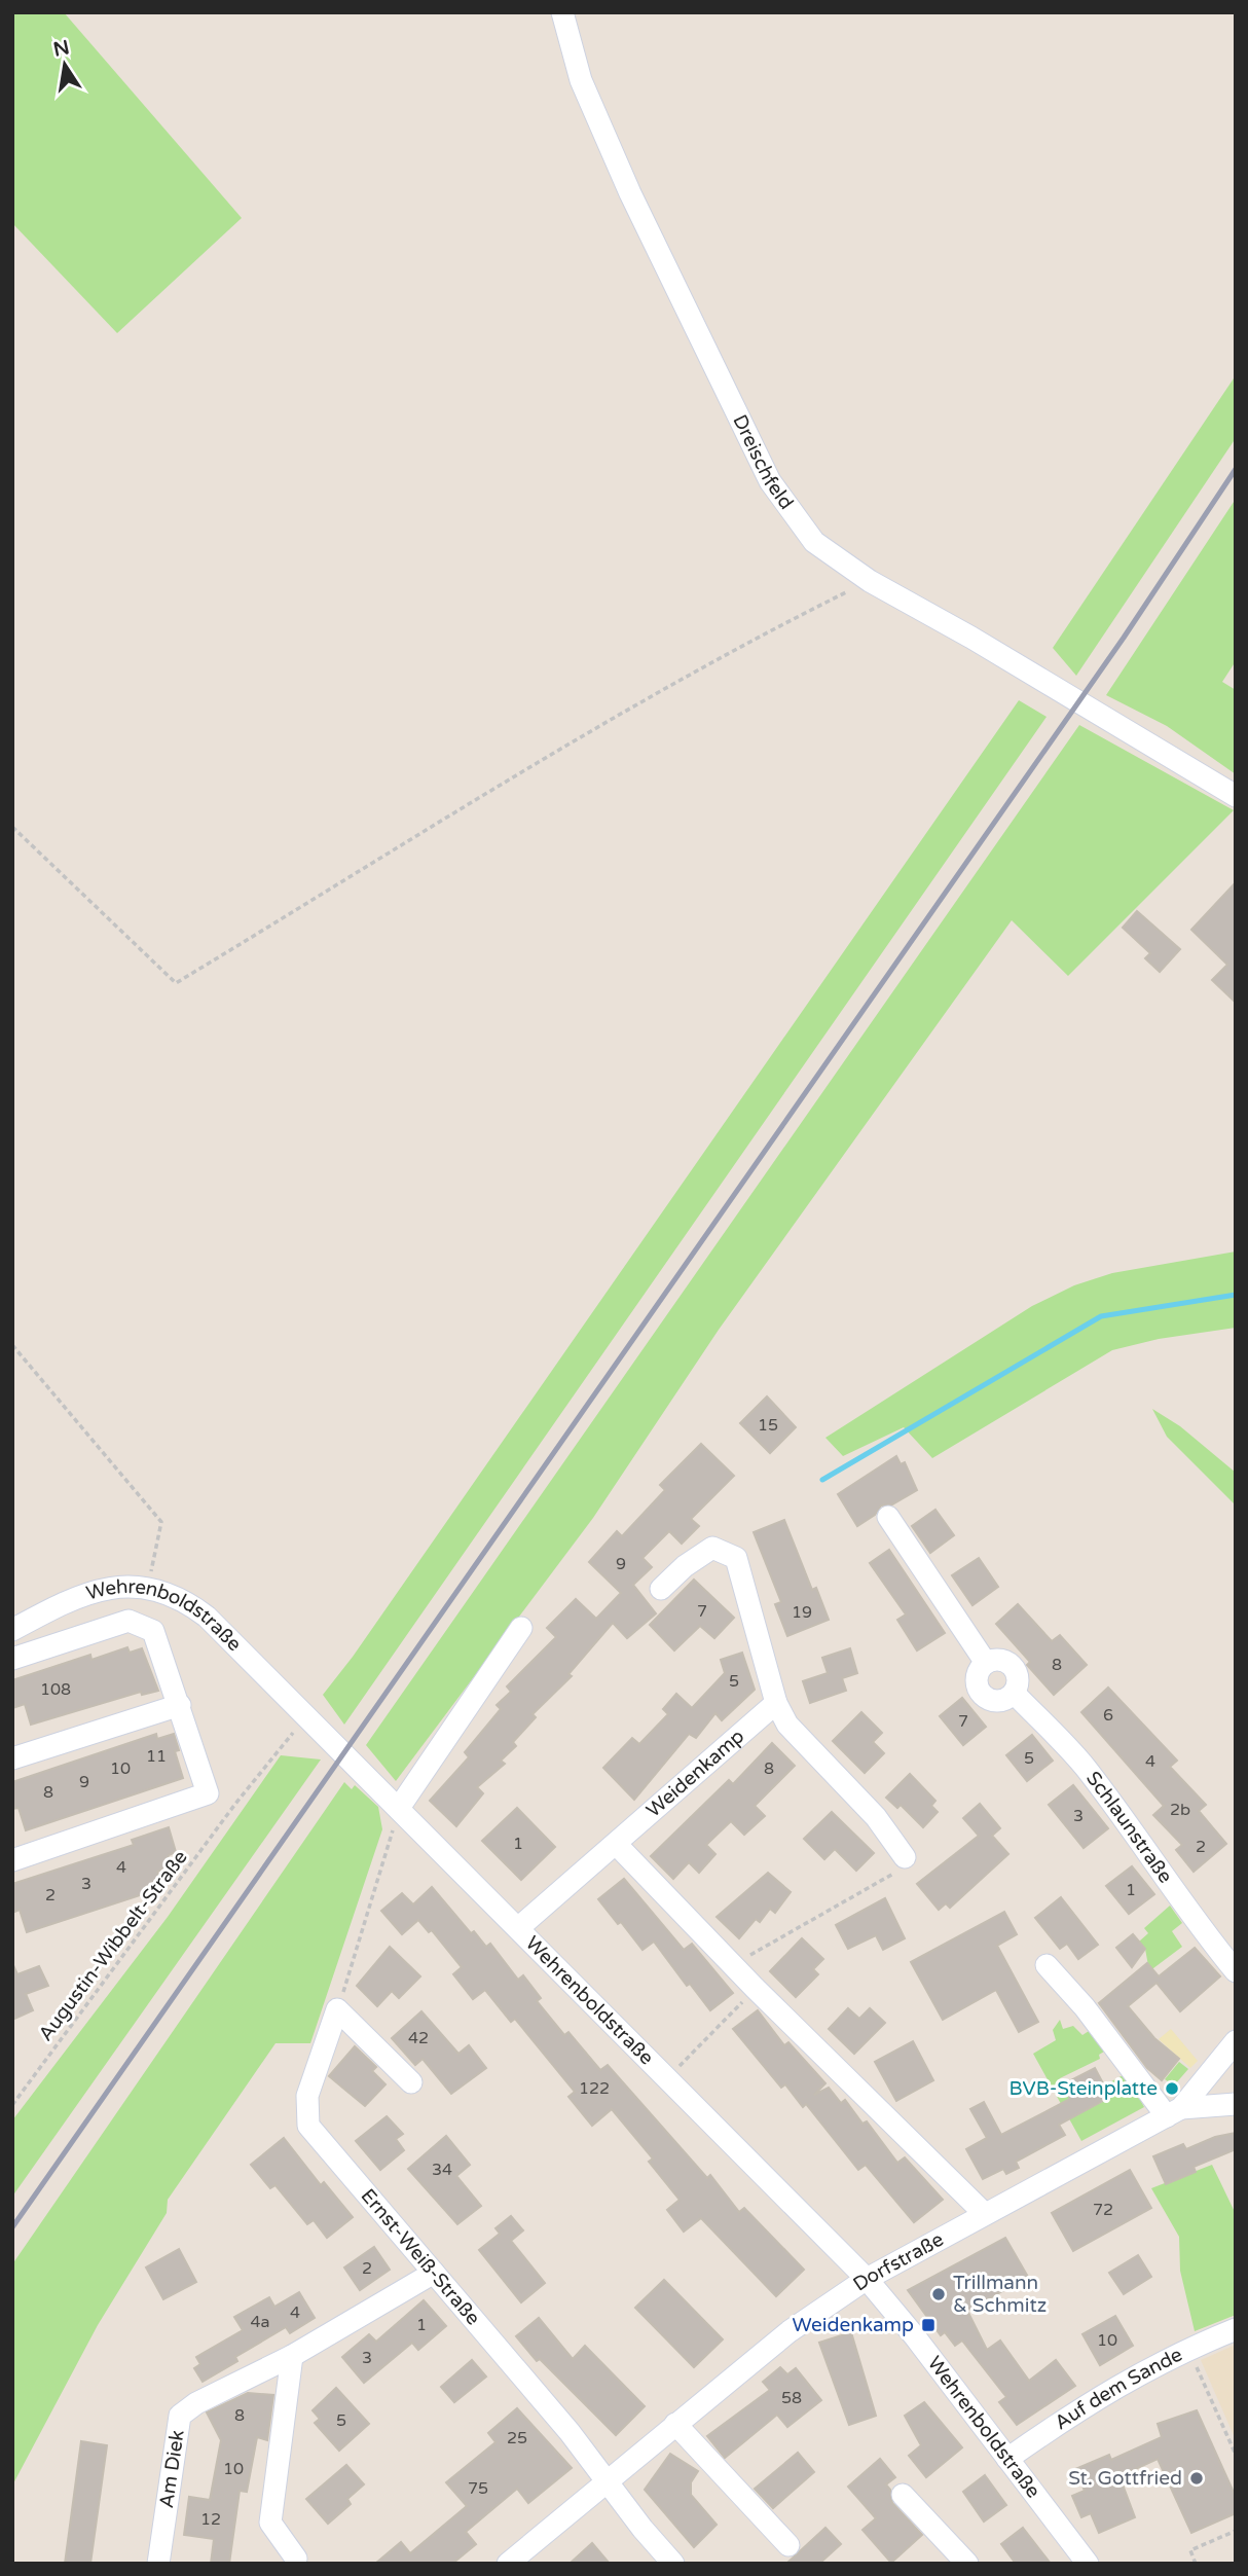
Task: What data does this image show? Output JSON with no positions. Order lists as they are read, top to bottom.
{
  "streets": {
    "street": [
      "Dreischfeld",
      "Wehrenboldstraße",
      "Weidenkamp",
      "Schlaunstraße",
      "Ernst-Weiß-Straße",
      "Dorfstraße",
      "Auf dem Sande",
      "Am Diek"
    ],
    "path": ["Augustin-Wibbelt-Straße"]
  },
  "crossings": [
    ["Wehrenboldstraße", "Weidenkamp"],
    ["Wehrenboldstraße", "Augustin-Wibbelt-Straße"],
    ["Wehrenboldstraße", "Dorfstraße"],
    ["Wehrenboldstraße", "Auf dem Sande"],
    ["Ernst-Weiß-Straße", "Dorfstraße"],
    ["Ernst-Weiß-Straße", "Am Diek"]
  ],
  "places": {
    "other": ["BVB-Steinplatte", "Trillmann & Schmitz", "St. Gottfried"],
    "transit": ["Weidenkamp"]
  },
  "house_numbers": [
    "15",
    "9",
    "7",
    "19",
    "8",
    "5",
    "108",
    "6",
    "7",
    "11",
    "5",
    "4",
    "10",
    "8",
    "9",
    "8",
    "2b",
    "3",
    "1",
    "2",
    "4",
    "3",
    "1",
    "2",
    "42",
    "122",
    "34",
    "72",
    "2",
    "4",
    "4a",
    "1",
    "10",
    "3",
    "58",
    "8",
    "5",
    "25",
    "10",
    "75",
    "12"
  ],
  "north": "top"
}
